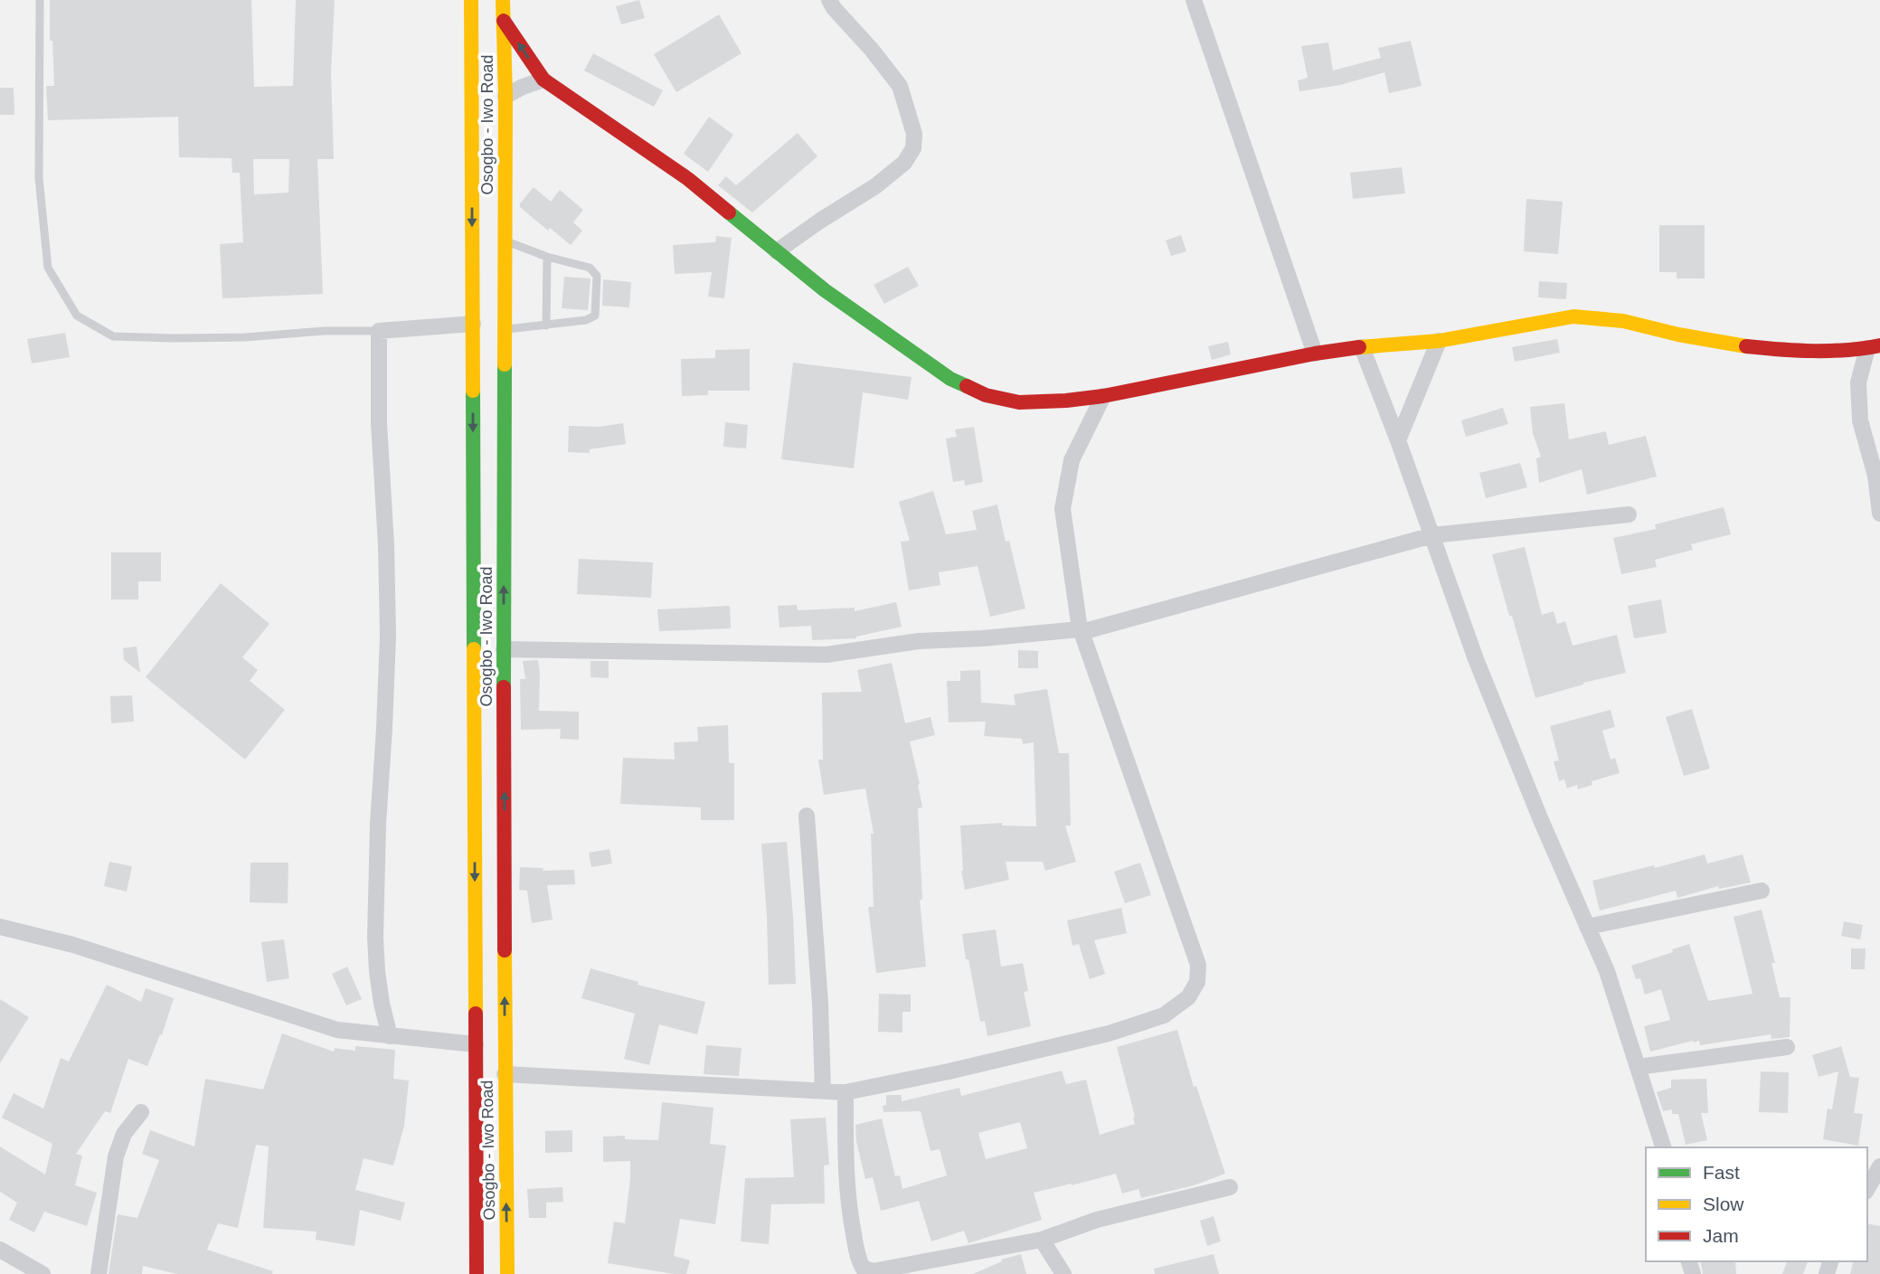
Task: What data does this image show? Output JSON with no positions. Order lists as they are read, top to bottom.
{
  "streets": {
    "main road": ["Osogbo - Iwo Road"]
  },
  "legend": ["Fast", "Slow", "Jam"]
}
